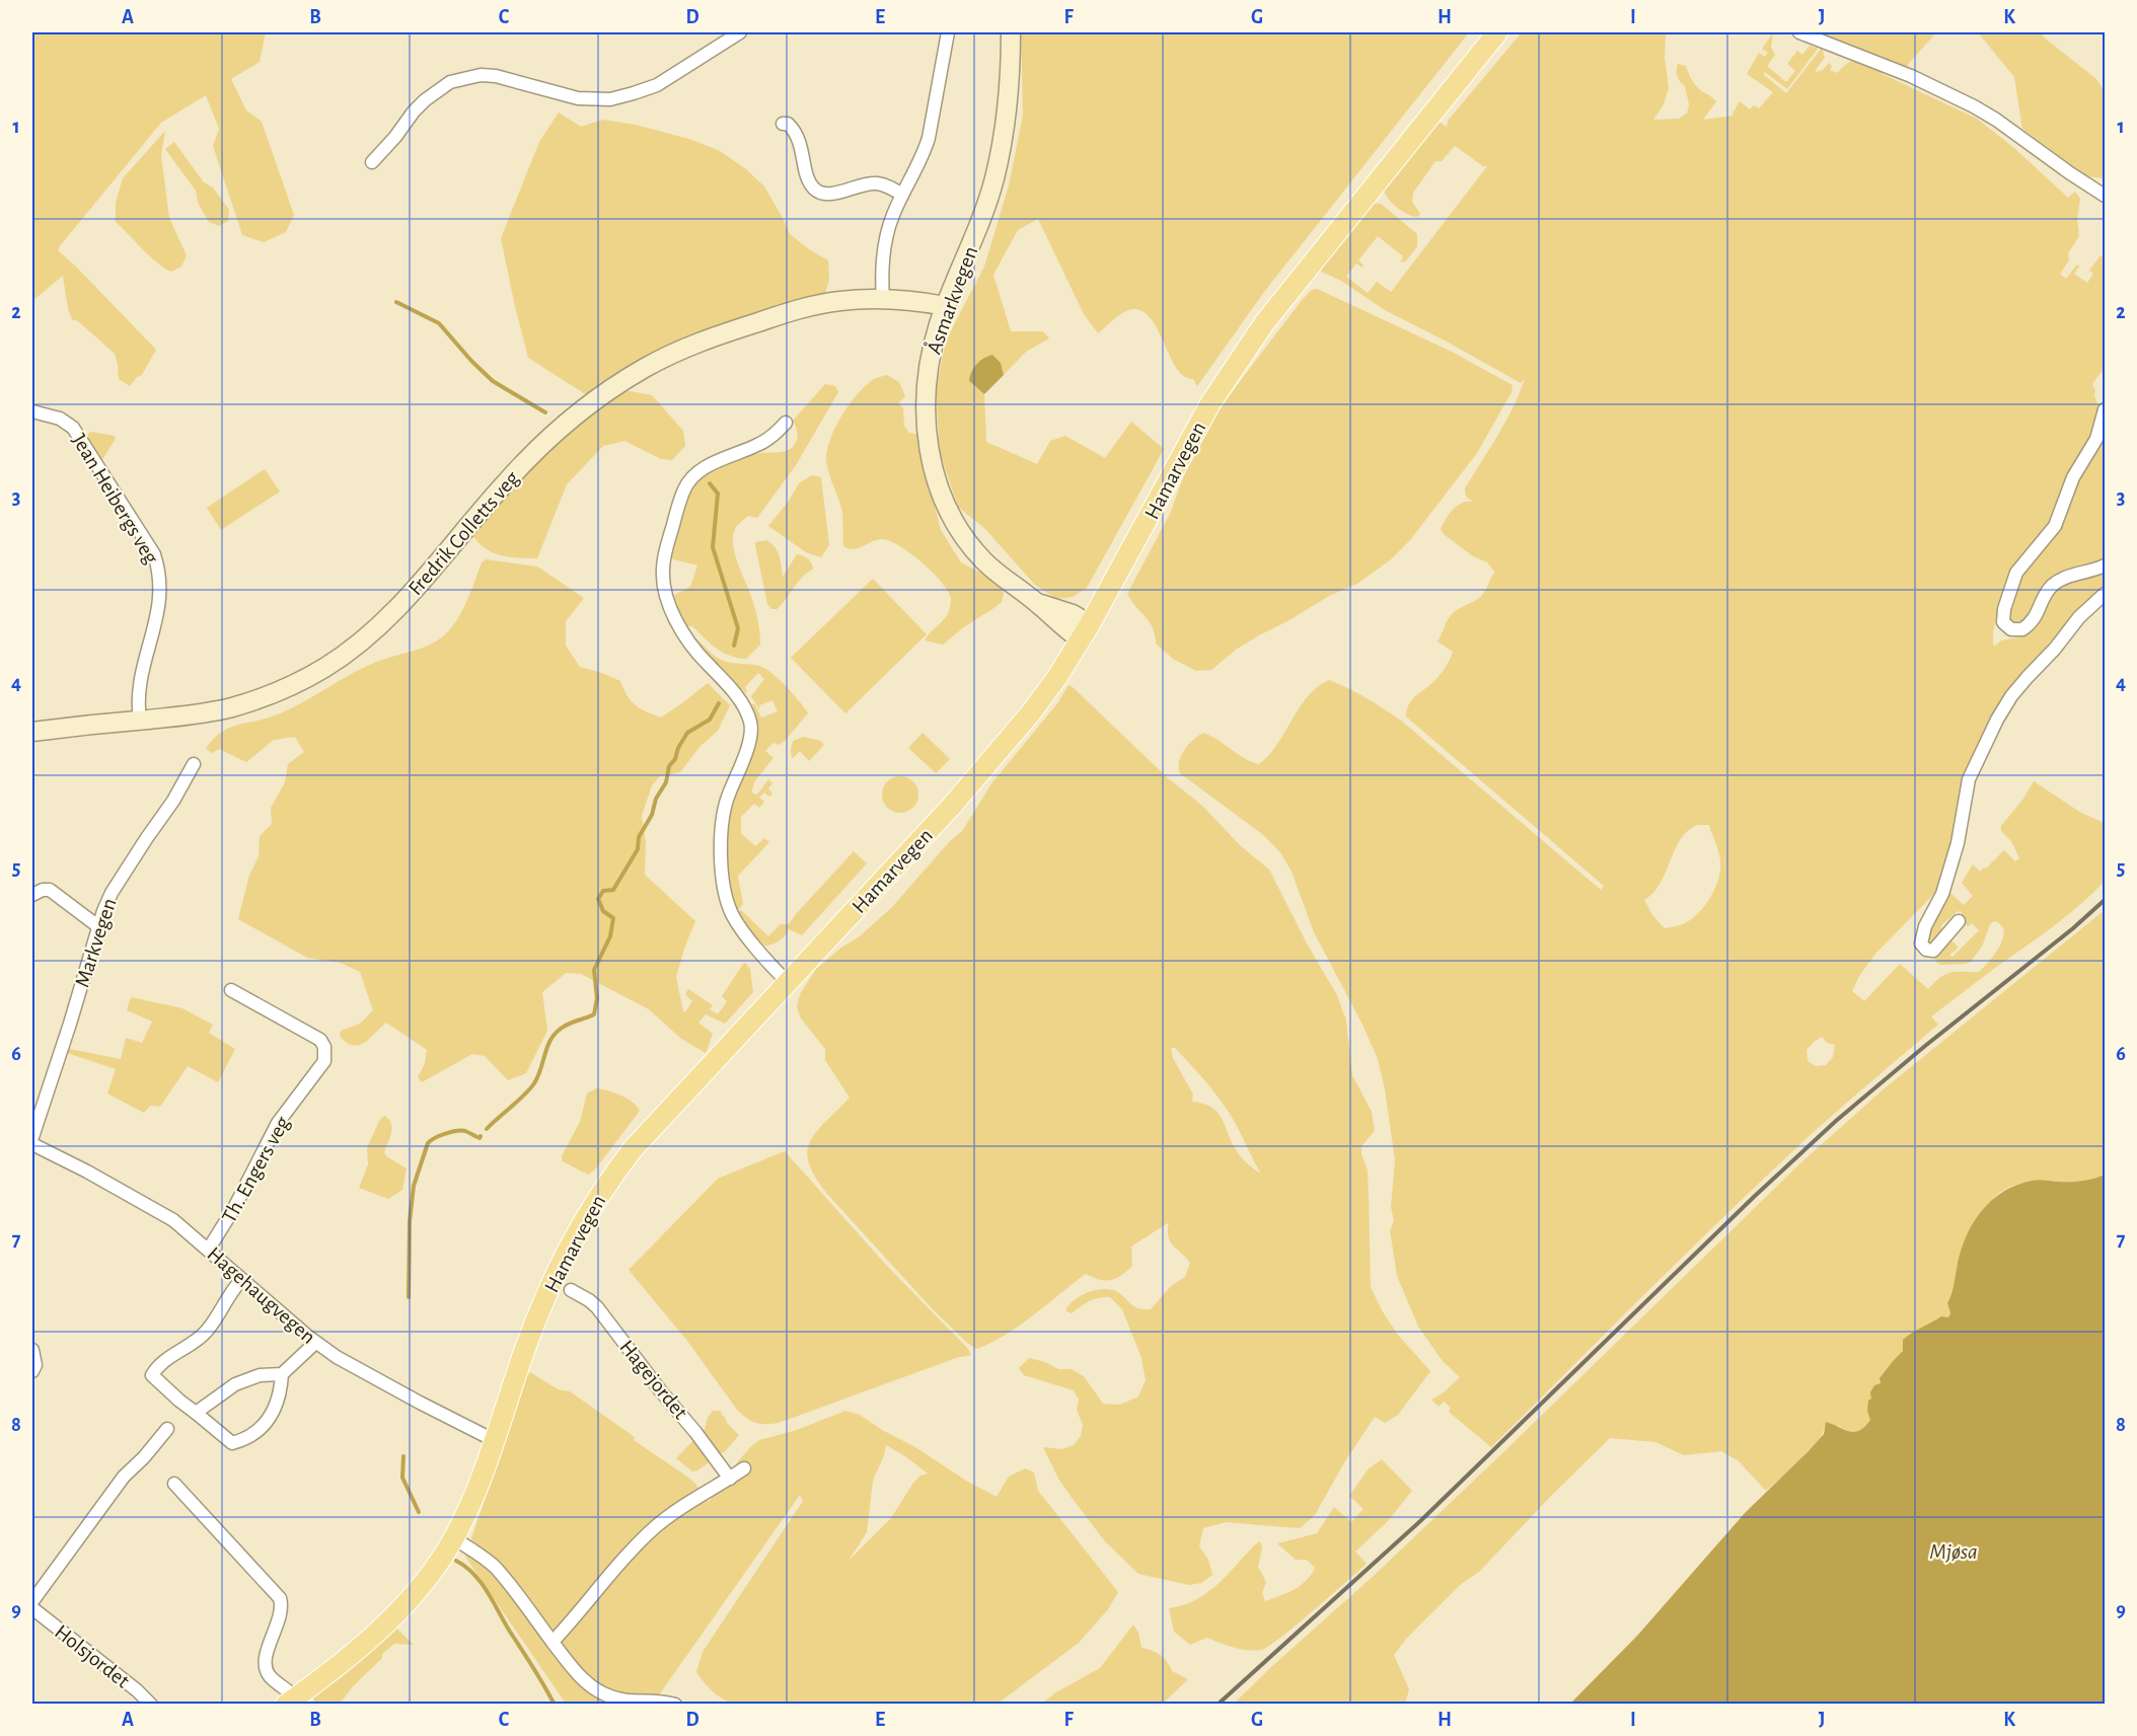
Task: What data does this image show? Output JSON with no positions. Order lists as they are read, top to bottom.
{
  "streets": {
    "main road": ["Hamarvegen"],
    "street": [
      "Åsmarkvegen",
      "Jean Heibergs veg",
      "Fredrik Colletts veg",
      "Markvegen",
      "Th. Engers veg",
      "Hagehaugvegen",
      "Hagejordet",
      "Holsjordet"
    ]
  },
  "crossings": [
    ["Åsmarkvegen", "Hamarvegen"],
    ["Åsmarkvegen", "Fredrik Colletts veg"],
    ["Hamarvegen", "Hagehaugvegen"],
    ["Jean Heibergs veg", "Fredrik Colletts veg"],
    ["Th. Engers veg", "Hagehaugvegen"]
  ],
  "water": ["Mjøsa"],
  "grid": {
    "columns": [
      "A",
      "B",
      "C",
      "D",
      "E",
      "F",
      "G",
      "H",
      "I",
      "J",
      "K"
    ],
    "rows": [
      "1",
      "2",
      "3",
      "4",
      "5",
      "6",
      "7",
      "8",
      "9"
    ]
  }
}
